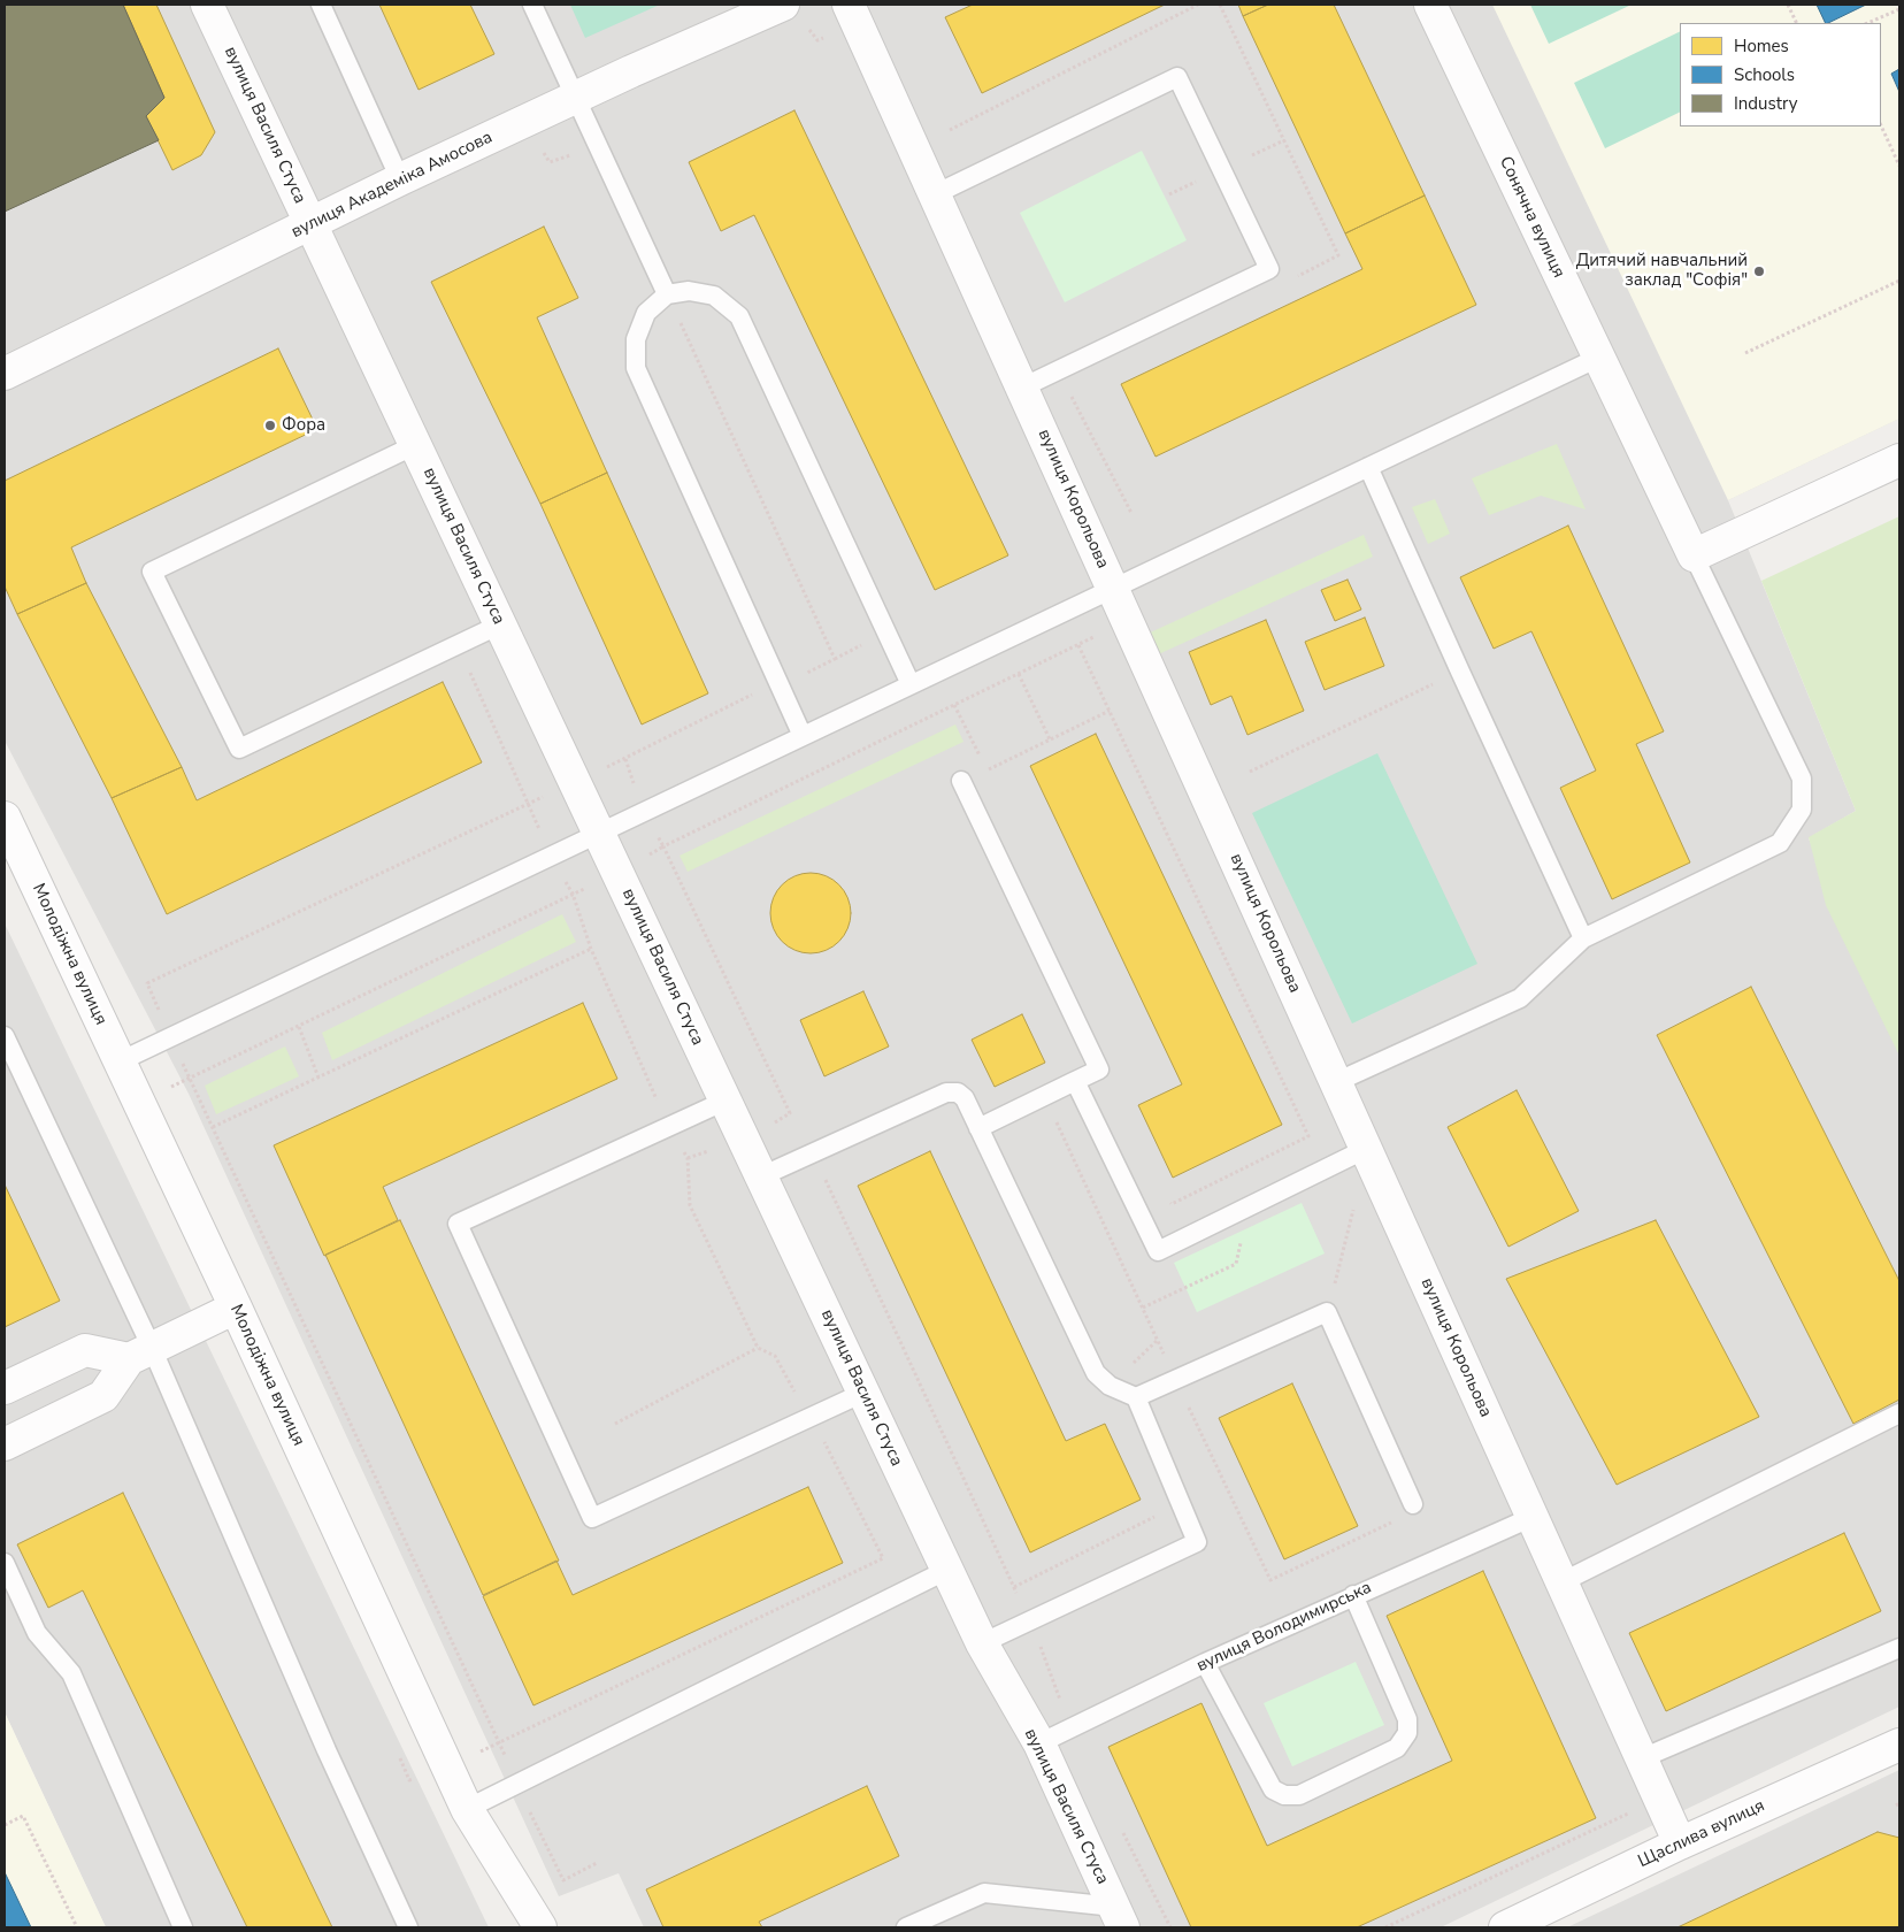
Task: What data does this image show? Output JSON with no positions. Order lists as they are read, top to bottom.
{
  "streets": {
    "street": [
      "вулиця Василя Стуса",
      "вулиця Академіка Амосова",
      "Сонячна вулиця",
      "вулиця Корольова",
      "Молодіжна вулиця",
      "Щаслива вулиця"
    ],
    "lane": ["вулиця Володимирська"]
  },
  "crossings": [
    ["вулиця Василя Стуса", "вулиця Академіка Амосова"],
    ["вулиця Василя Стуса", "вулиця Володимирська"],
    ["вулиця Корольова", "вулиця Володимирська"],
    ["вулиця Корольова", "Щаслива вулиця"]
  ],
  "places": ["Дитячий навчальний заклад \"Софія\"", "Фора"],
  "legend": ["Homes", "Schools", "Industry"]
}
